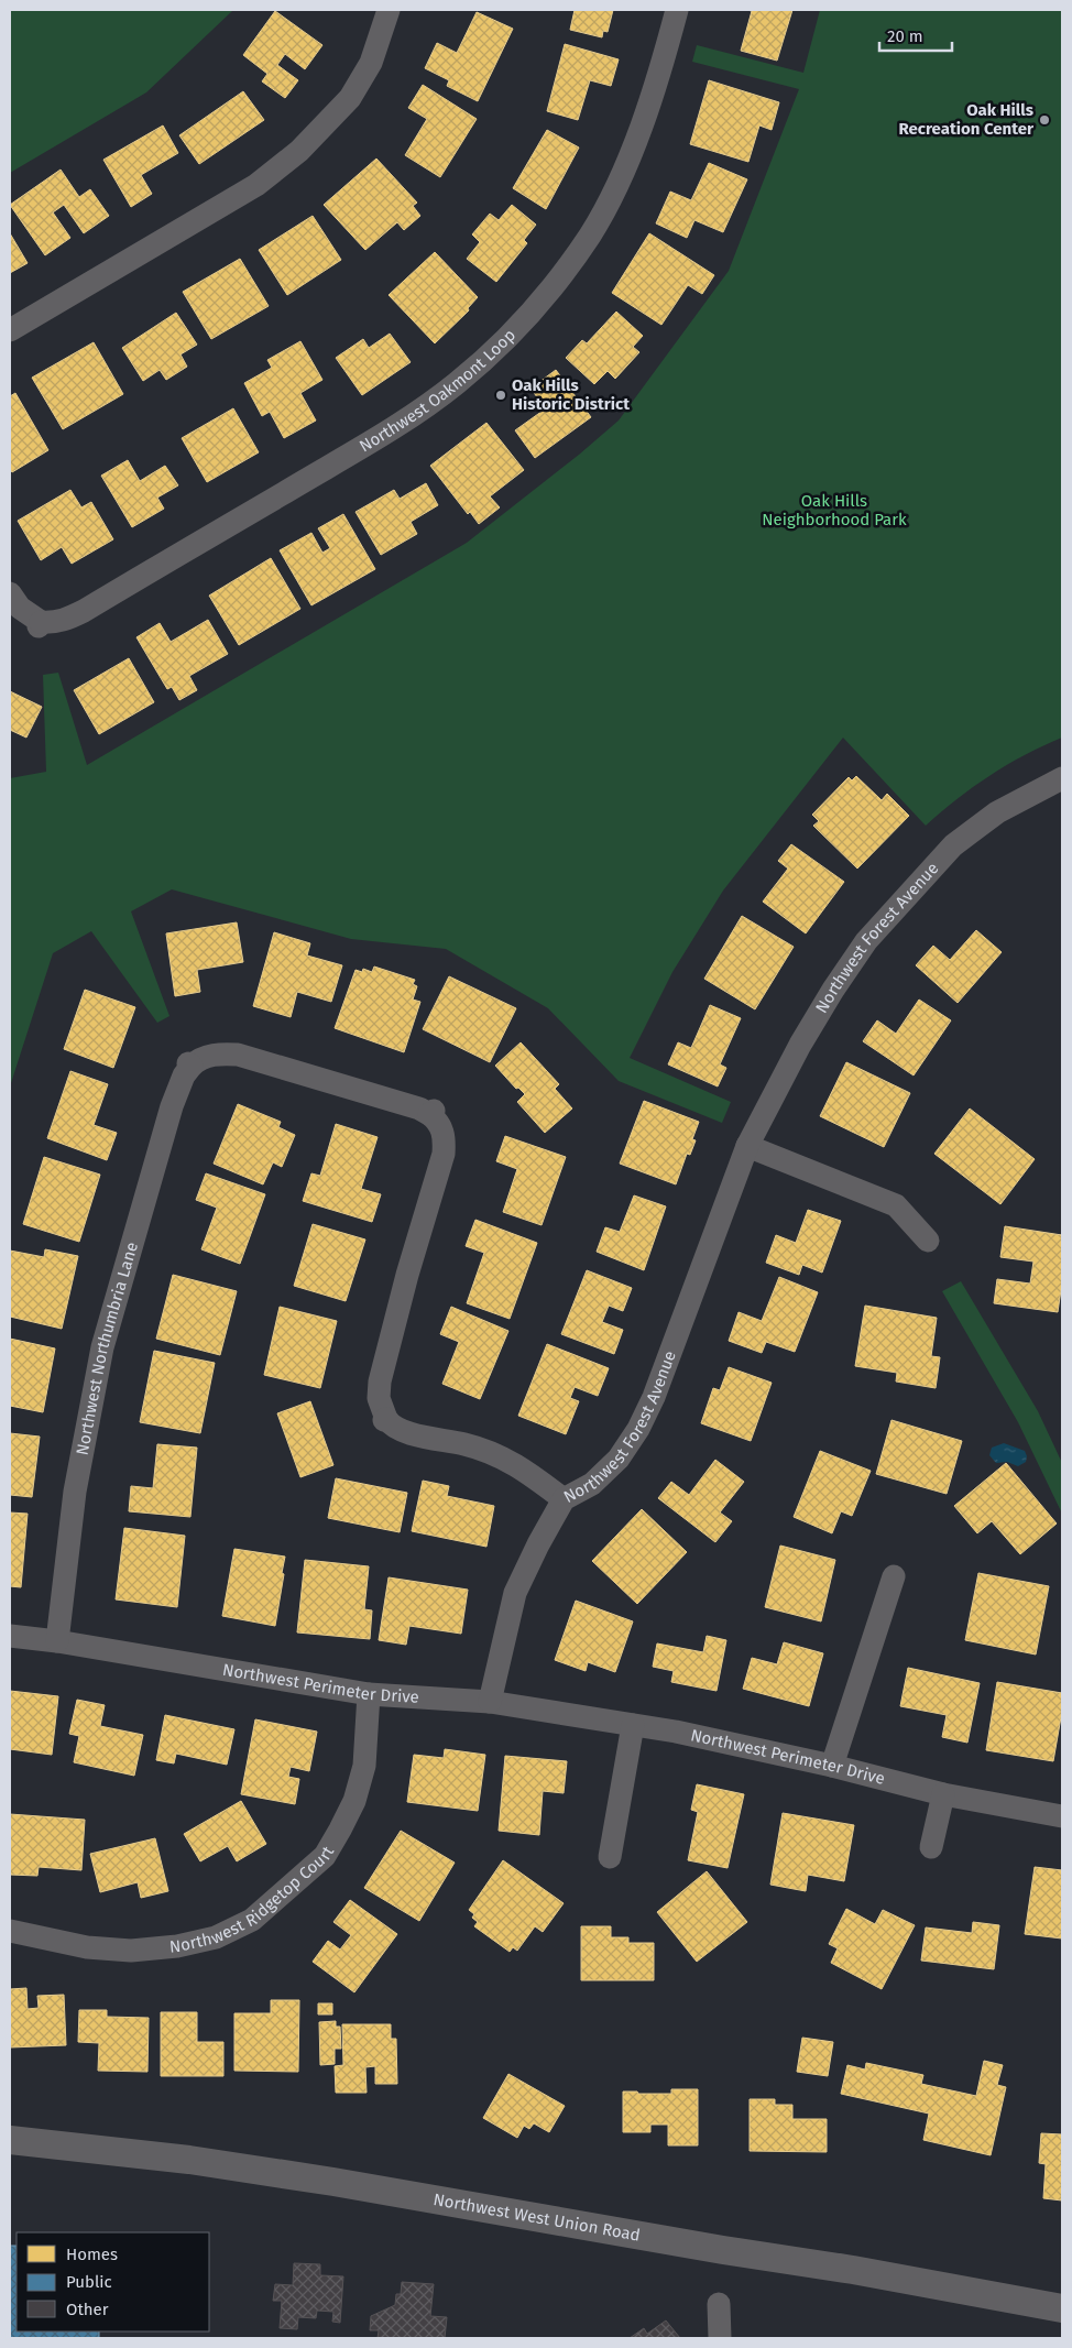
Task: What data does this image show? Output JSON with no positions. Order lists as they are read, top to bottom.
{
  "streets": {
    "street": [
      "Northwest Oakmont Loop",
      "Northwest Forest Avenue",
      "Northwest Northumbria Lane",
      "Northwest Perimeter Drive",
      "Northwest Ridgetop Court",
      "Northwest West Union Road"
    ]
  },
  "crossings": [
    ["Northwest Forest Avenue", "Northwest Northumbria Lane"],
    ["Northwest Forest Avenue", "Northwest Perimeter Drive"],
    ["Northwest Northumbria Lane", "Northwest Perimeter Drive"],
    ["Northwest Perimeter Drive", "Northwest Ridgetop Court"]
  ],
  "parks": ["Oak Hills Neighborhood Park"],
  "places": ["Oak Hills Recreation Center", "Oak Hills Historic District"],
  "legend": ["Homes", "Public", "Other"],
  "scale_bar": "20 m"
}
